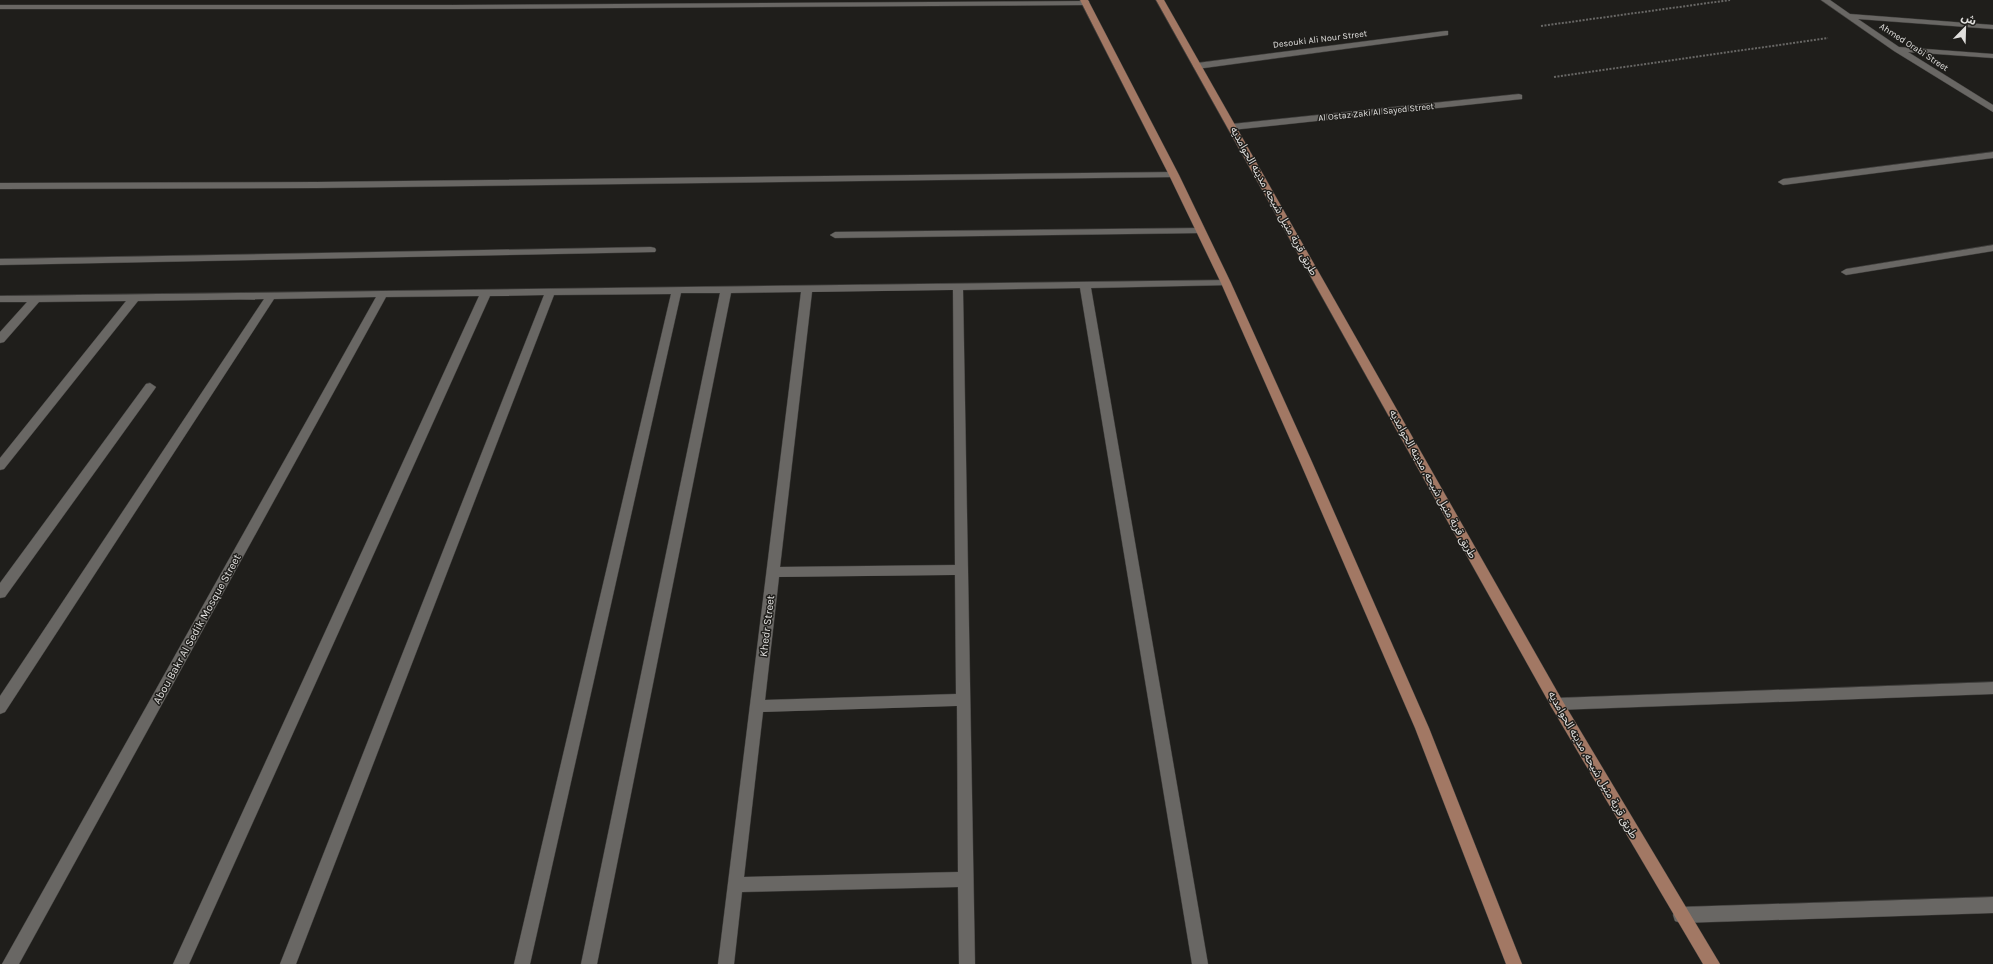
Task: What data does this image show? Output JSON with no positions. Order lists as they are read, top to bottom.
{
  "streets": {
    "main road": ["طريق قرية منيل شيحه, مدينه الحوامديه"],
    "street": [
      "Desouki Ali Nour Street",
      "Ahmed Orabi Street",
      "Al Ostaz Zaki Al Sayed Street",
      "Khedr Street",
      "Abou Bakr Al Sedik Mosque Street"
    ]
  },
  "crossings": [
    ["Desouki Ali Nour Street", "طريق قرية منيل شيحه, مدينه الحوامديه"],
    ["Al Ostaz Zaki Al Sayed Street", "طريق قرية منيل شيحه, مدينه الحوامديه"]
  ],
  "north": "top right"
}
